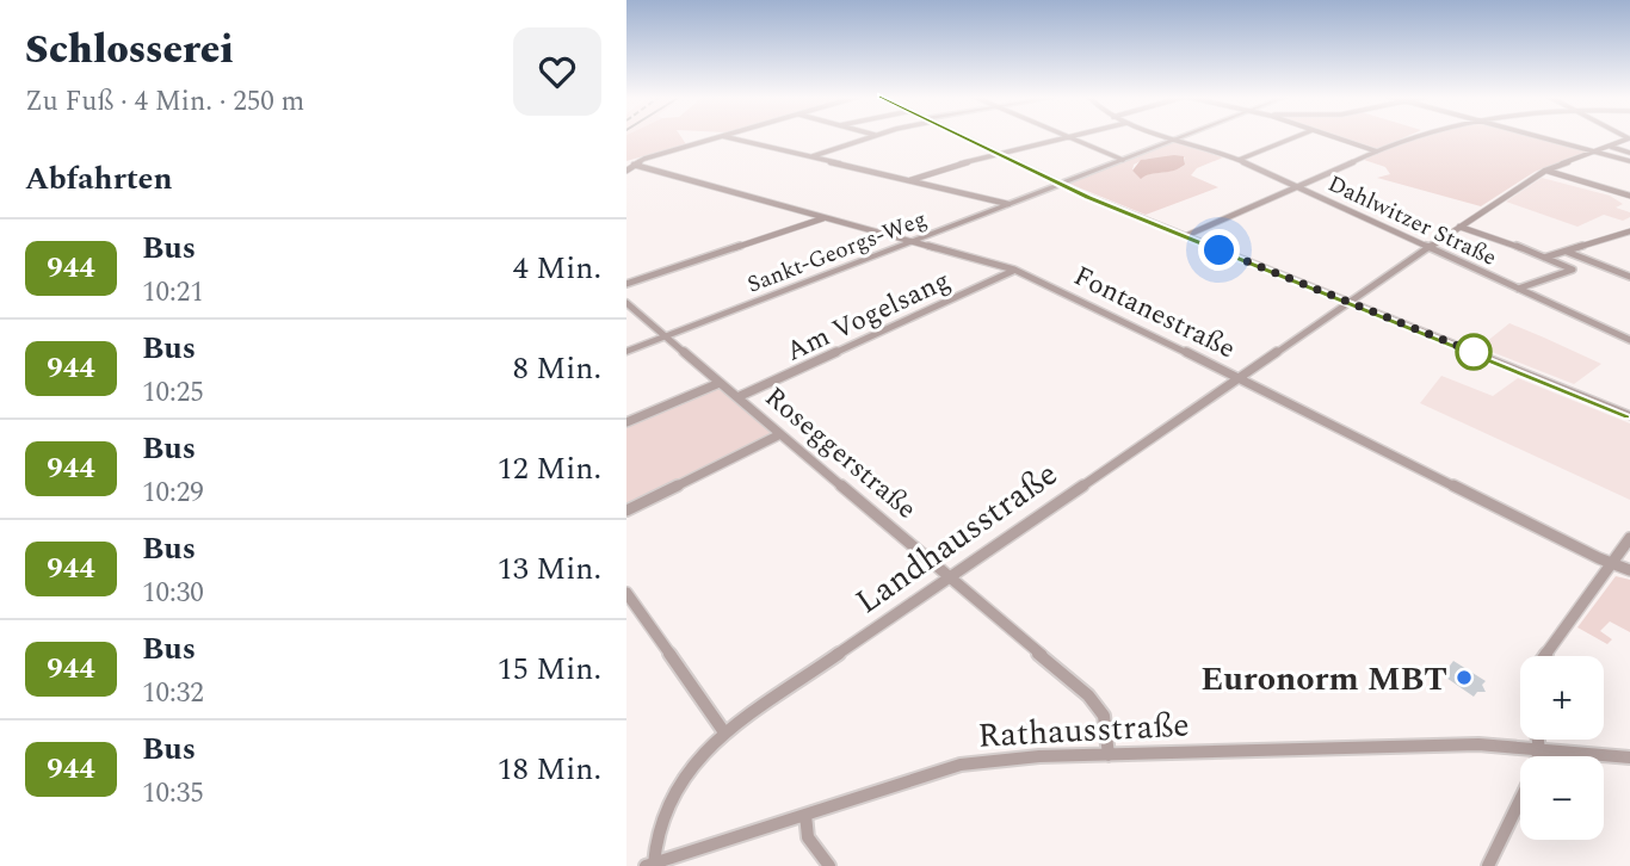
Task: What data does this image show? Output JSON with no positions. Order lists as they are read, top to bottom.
{
  "streets": {
    "street": [
      "Dahlwitzer Straße",
      "Sankt-Georgs-Weg",
      "Fontanestraße",
      "Am Vogelsang",
      "Roseggerstraße",
      "Landhausstraße",
      "Rathausstraße"
    ]
  },
  "crossings": [
    ["Dahlwitzer Straße", "Sankt-Georgs-Weg"],
    ["Dahlwitzer Straße", "Landhausstraße"],
    ["Sankt-Georgs-Weg", "Fontanestraße"],
    ["Sankt-Georgs-Weg", "Roseggerstraße"],
    ["Fontanestraße", "Am Vogelsang"],
    ["Fontanestraße", "Landhausstraße"],
    ["Am Vogelsang", "Roseggerstraße"],
    ["Roseggerstraße", "Landhausstraße"],
    ["Roseggerstraße", "Rathausstraße"],
    ["Landhausstraße", "Rathausstraße"]
  ],
  "places": ["Euronorm MBT"],
  "lines": ["bus line 944"],
  "page": {
    "heading": [
      ["Schlosserei", "Zu Fuß · 4 Min. · 250 m"],
      "Abfahrten"
    ],
    "list": [
      {
        "mark": "944",
        "name": "Bus",
        "note": "10:21",
        "value": "4 Min."
      },
      {
        "mark": "944",
        "name": "Bus",
        "note": "10:25",
        "value": "8 Min."
      },
      {
        "mark": "944",
        "name": "Bus",
        "note": "10:29",
        "value": "12 Min."
      },
      {
        "mark": "944",
        "name": "Bus",
        "note": "10:30",
        "value": "13 Min."
      },
      {
        "mark": "944",
        "name": "Bus",
        "note": "10:32",
        "value": "15 Min."
      },
      {
        "mark": "944",
        "name": "Bus",
        "note": "10:35",
        "value": "18 Min."
      }
    ],
    "map_buttons": ["+", "−"]
  }
}
